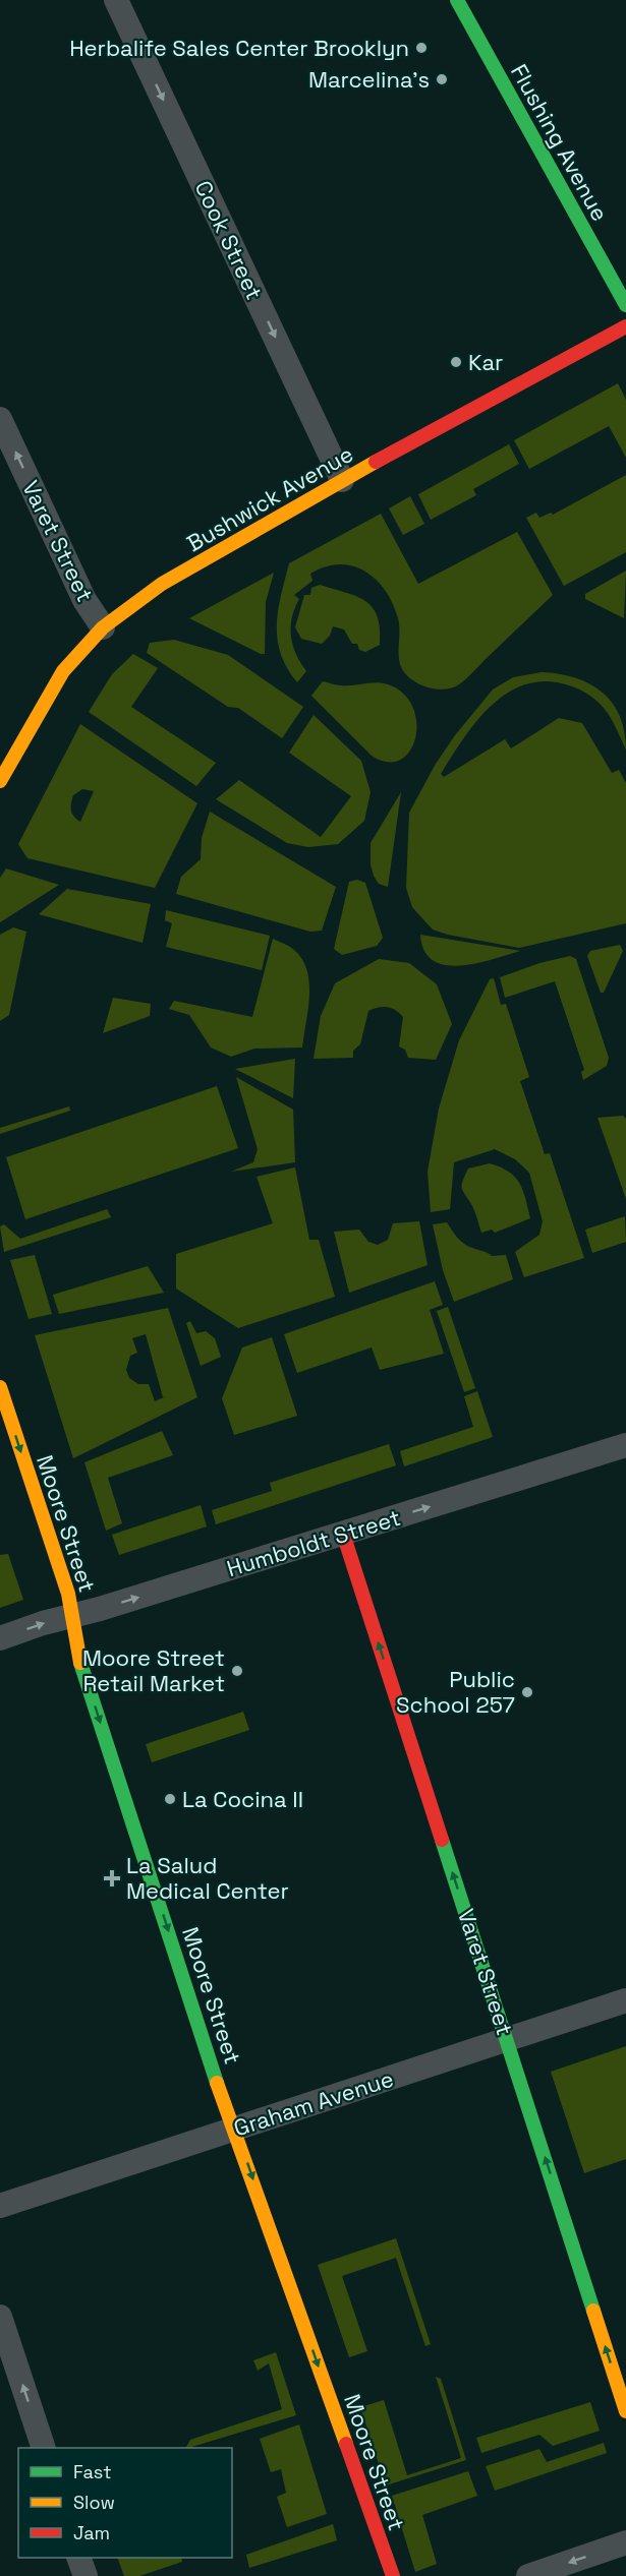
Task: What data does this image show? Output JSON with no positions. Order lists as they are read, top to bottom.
{
  "streets": {
    "street": [
      "Flushing Avenue",
      "Cook Street",
      "Bushwick Avenue",
      "Varet Street",
      "Moore Street",
      "Humboldt Street",
      "Graham Avenue"
    ]
  },
  "crossings": [
    ["Cook Street", "Bushwick Avenue"],
    ["Bushwick Avenue", "Varet Street"],
    ["Varet Street", "Humboldt Street"],
    ["Varet Street", "Graham Avenue"],
    ["Moore Street", "Humboldt Street"],
    ["Moore Street", "Graham Avenue"]
  ],
  "one_way": [
    "Cook Street",
    "Varet Street",
    "Moore Street",
    "Humboldt Street"
  ],
  "places": {
    "other": [
      "Herbalife Sales Center Brooklyn",
      "Marcelina's",
      "Kar",
      "Moore Street Retail Market",
      "Public School 257",
      "La Cocina II"
    ],
    "health": ["La Salud Medical Center"]
  },
  "legend": ["Fast", "Slow", "Jam"]
}
